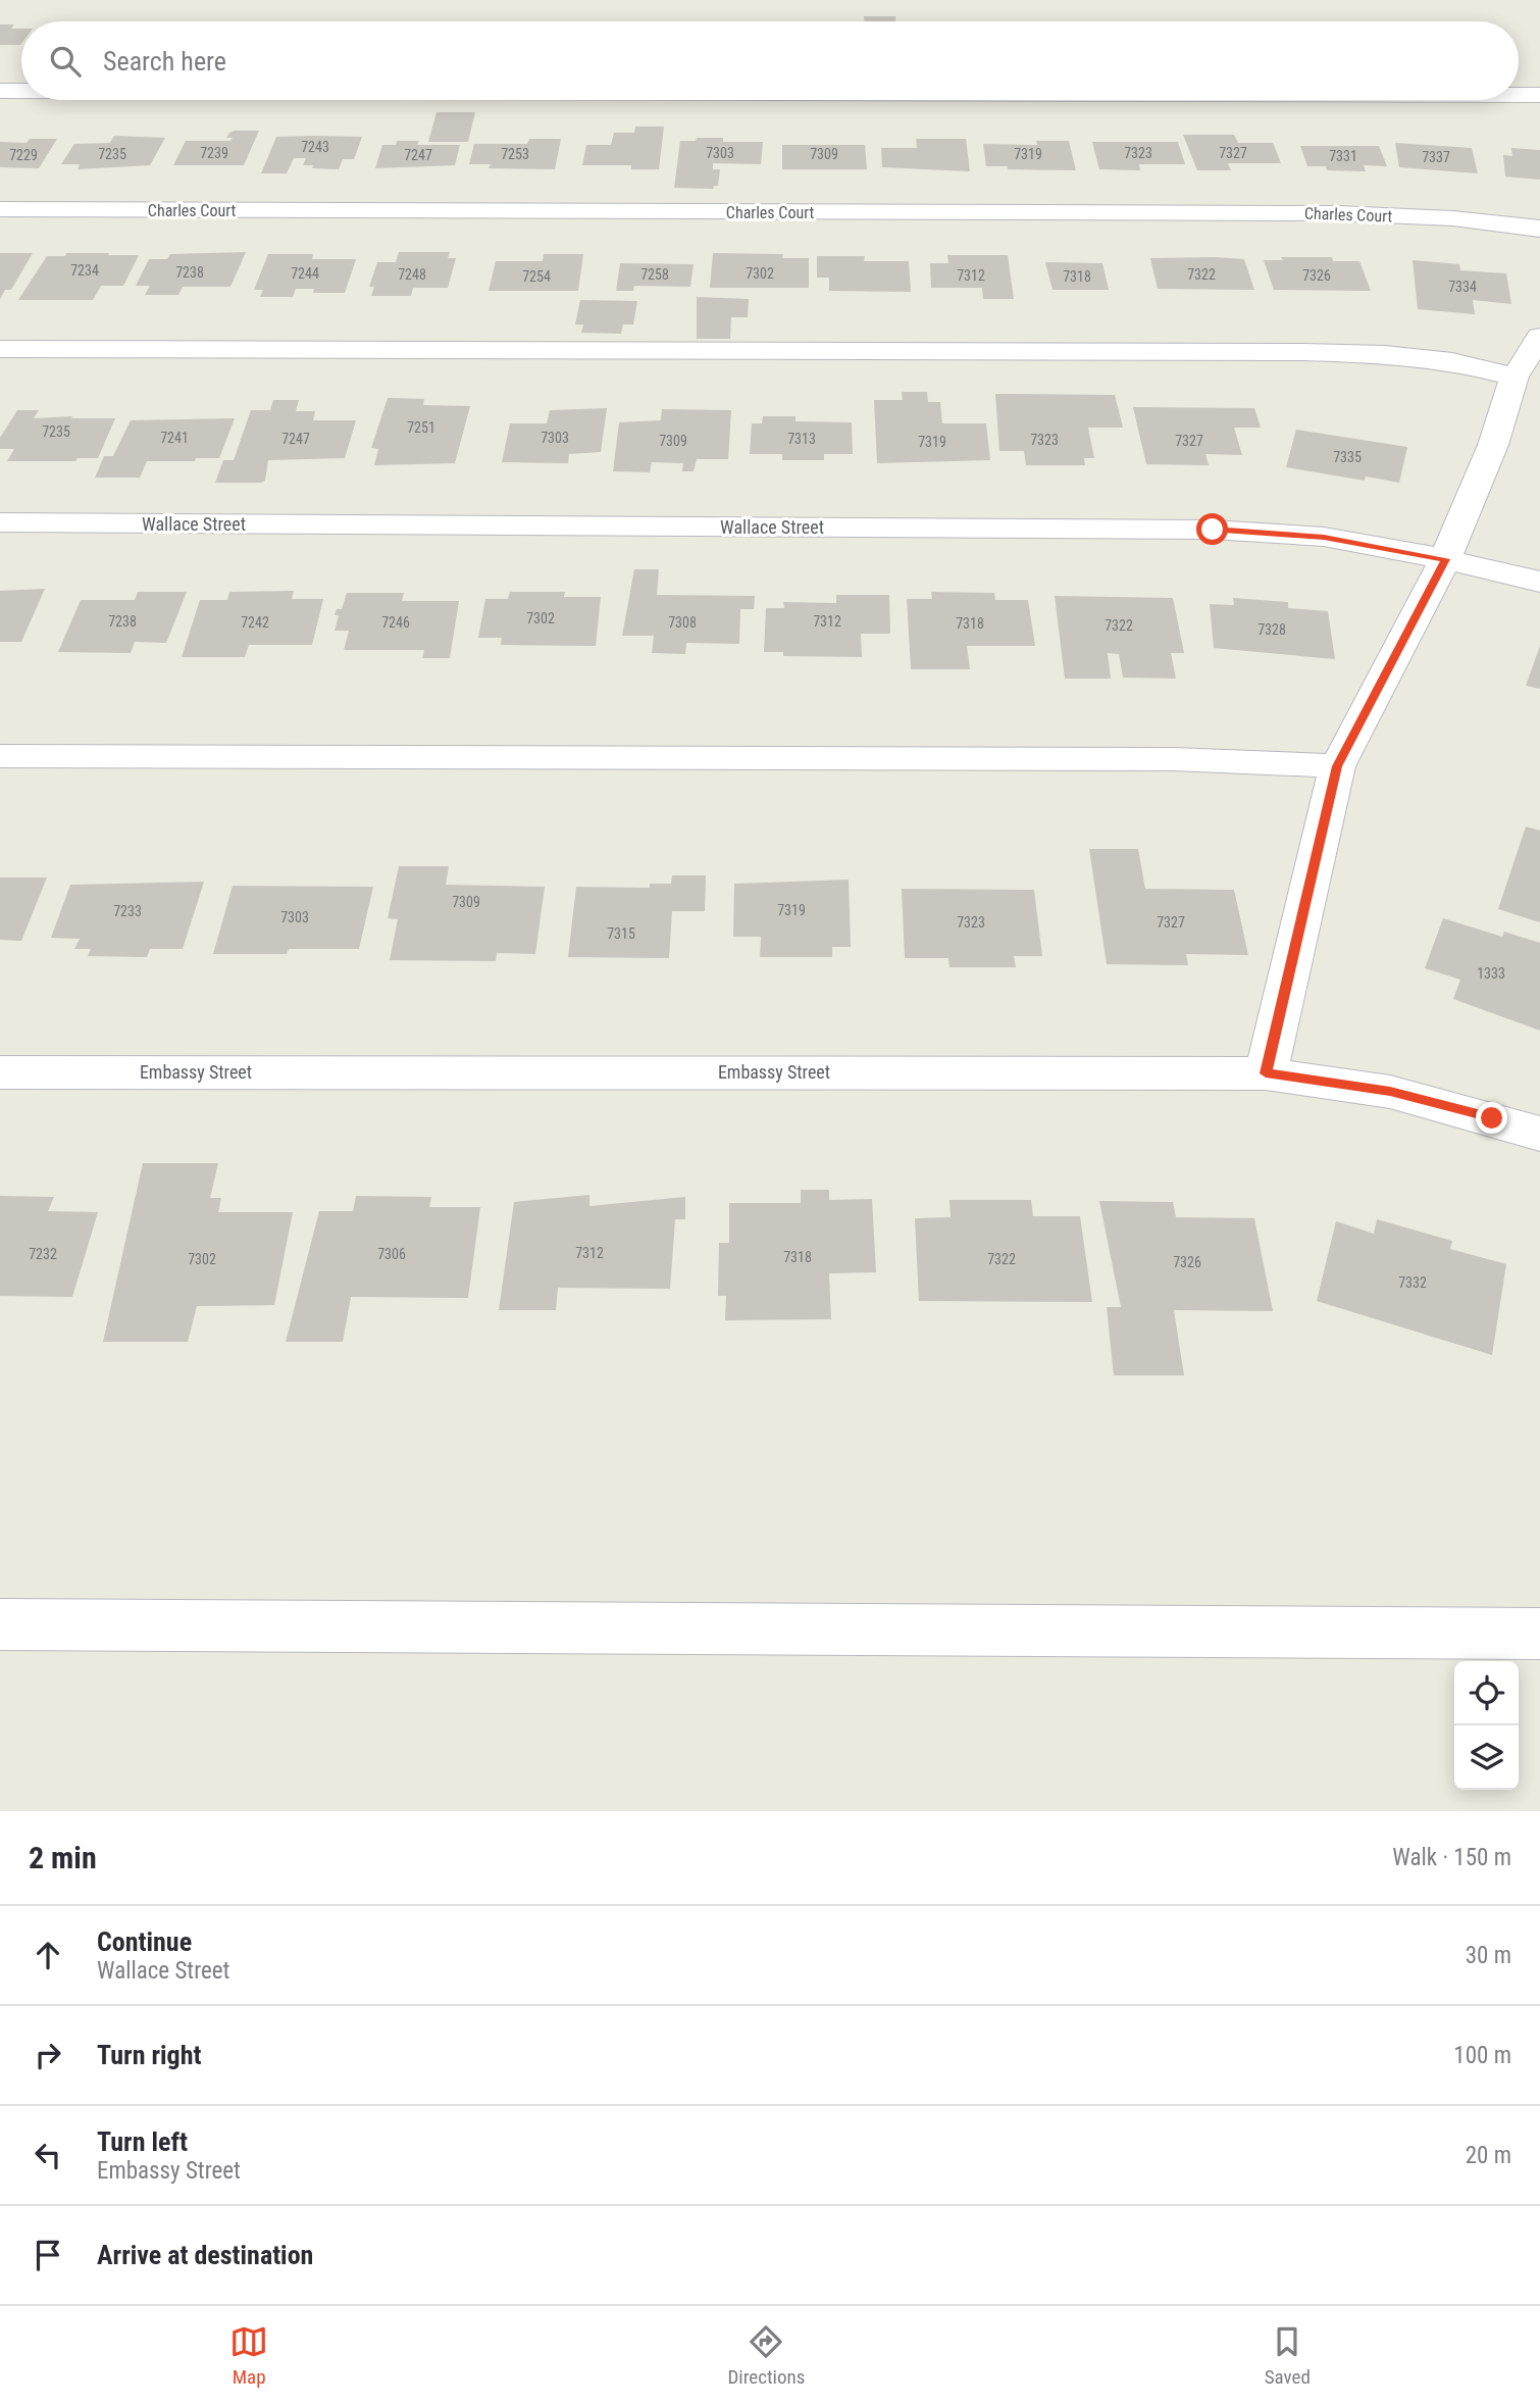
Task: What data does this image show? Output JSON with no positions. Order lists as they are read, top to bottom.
{
  "streets": {
    "street": ["Charles Court", "Wallace Street", "Embassy Street"]
  },
  "house_numbers": [
    "7243",
    "7239",
    "7303",
    "7323",
    "7327",
    "7235",
    "7253",
    "7309",
    "7319",
    "7229",
    "7247",
    "7331",
    "7337",
    "7234",
    "7238",
    "7244",
    "7302",
    "7248",
    "7258",
    "7322",
    "7312",
    "7326",
    "7254",
    "7318",
    "7334",
    "7251",
    "7235",
    "7241",
    "7303",
    "7247",
    "7313",
    "7323",
    "7309",
    "7327",
    "7319",
    "7335",
    "7302",
    "7238",
    "7312",
    "7242",
    "7246",
    "7308",
    "7318",
    "7322",
    "7328",
    "7309",
    "7319",
    "7233",
    "7303",
    "7323",
    "7327",
    "7315",
    "1333",
    "7312",
    "7232",
    "7306",
    "7318",
    "7302",
    "7322",
    "7326",
    "7332"
  ],
  "page": {
    "search": "Search here",
    "heading": ["2 min", "Walk · 150 m"],
    "list": [
      ["Continue", "Wallace Street", "30 m"],
      ["Turn right", "100 m"],
      ["Turn left", "Embassy Street", "20 m"],
      "Arrive at destination"
    ],
    "nav": ["Map", "Directions", "Saved"]
  }
}
